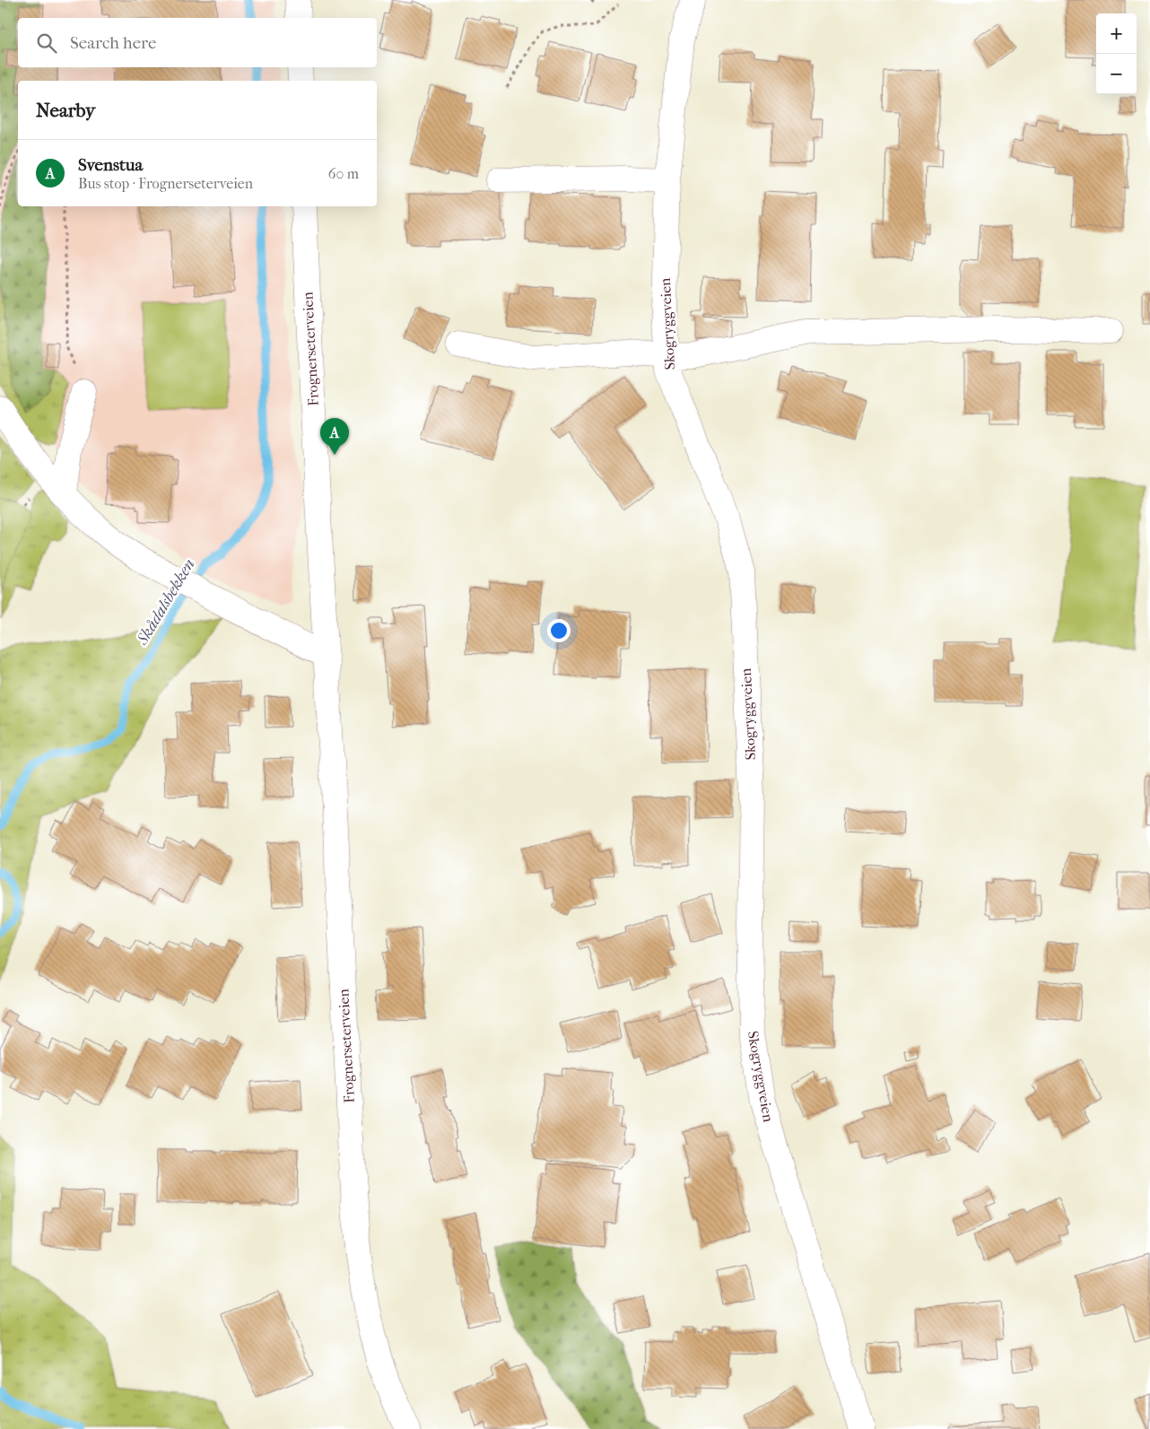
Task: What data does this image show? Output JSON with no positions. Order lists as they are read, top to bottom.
{
  "streets": {
    "street": ["Skogryggveien", "Frognerseterveien"]
  },
  "water": ["Skådalsbekken"],
  "page": {
    "map_buttons": ["+", "−"],
    "search": "Search here",
    "heading": "Nearby",
    "list": [
      {
        "mark": "A",
        "name": "Svenstua",
        "note": "Bus stop · Frognerseterveien",
        "value": "60 m"
      }
    ],
    "pins": "A"
  }
}
